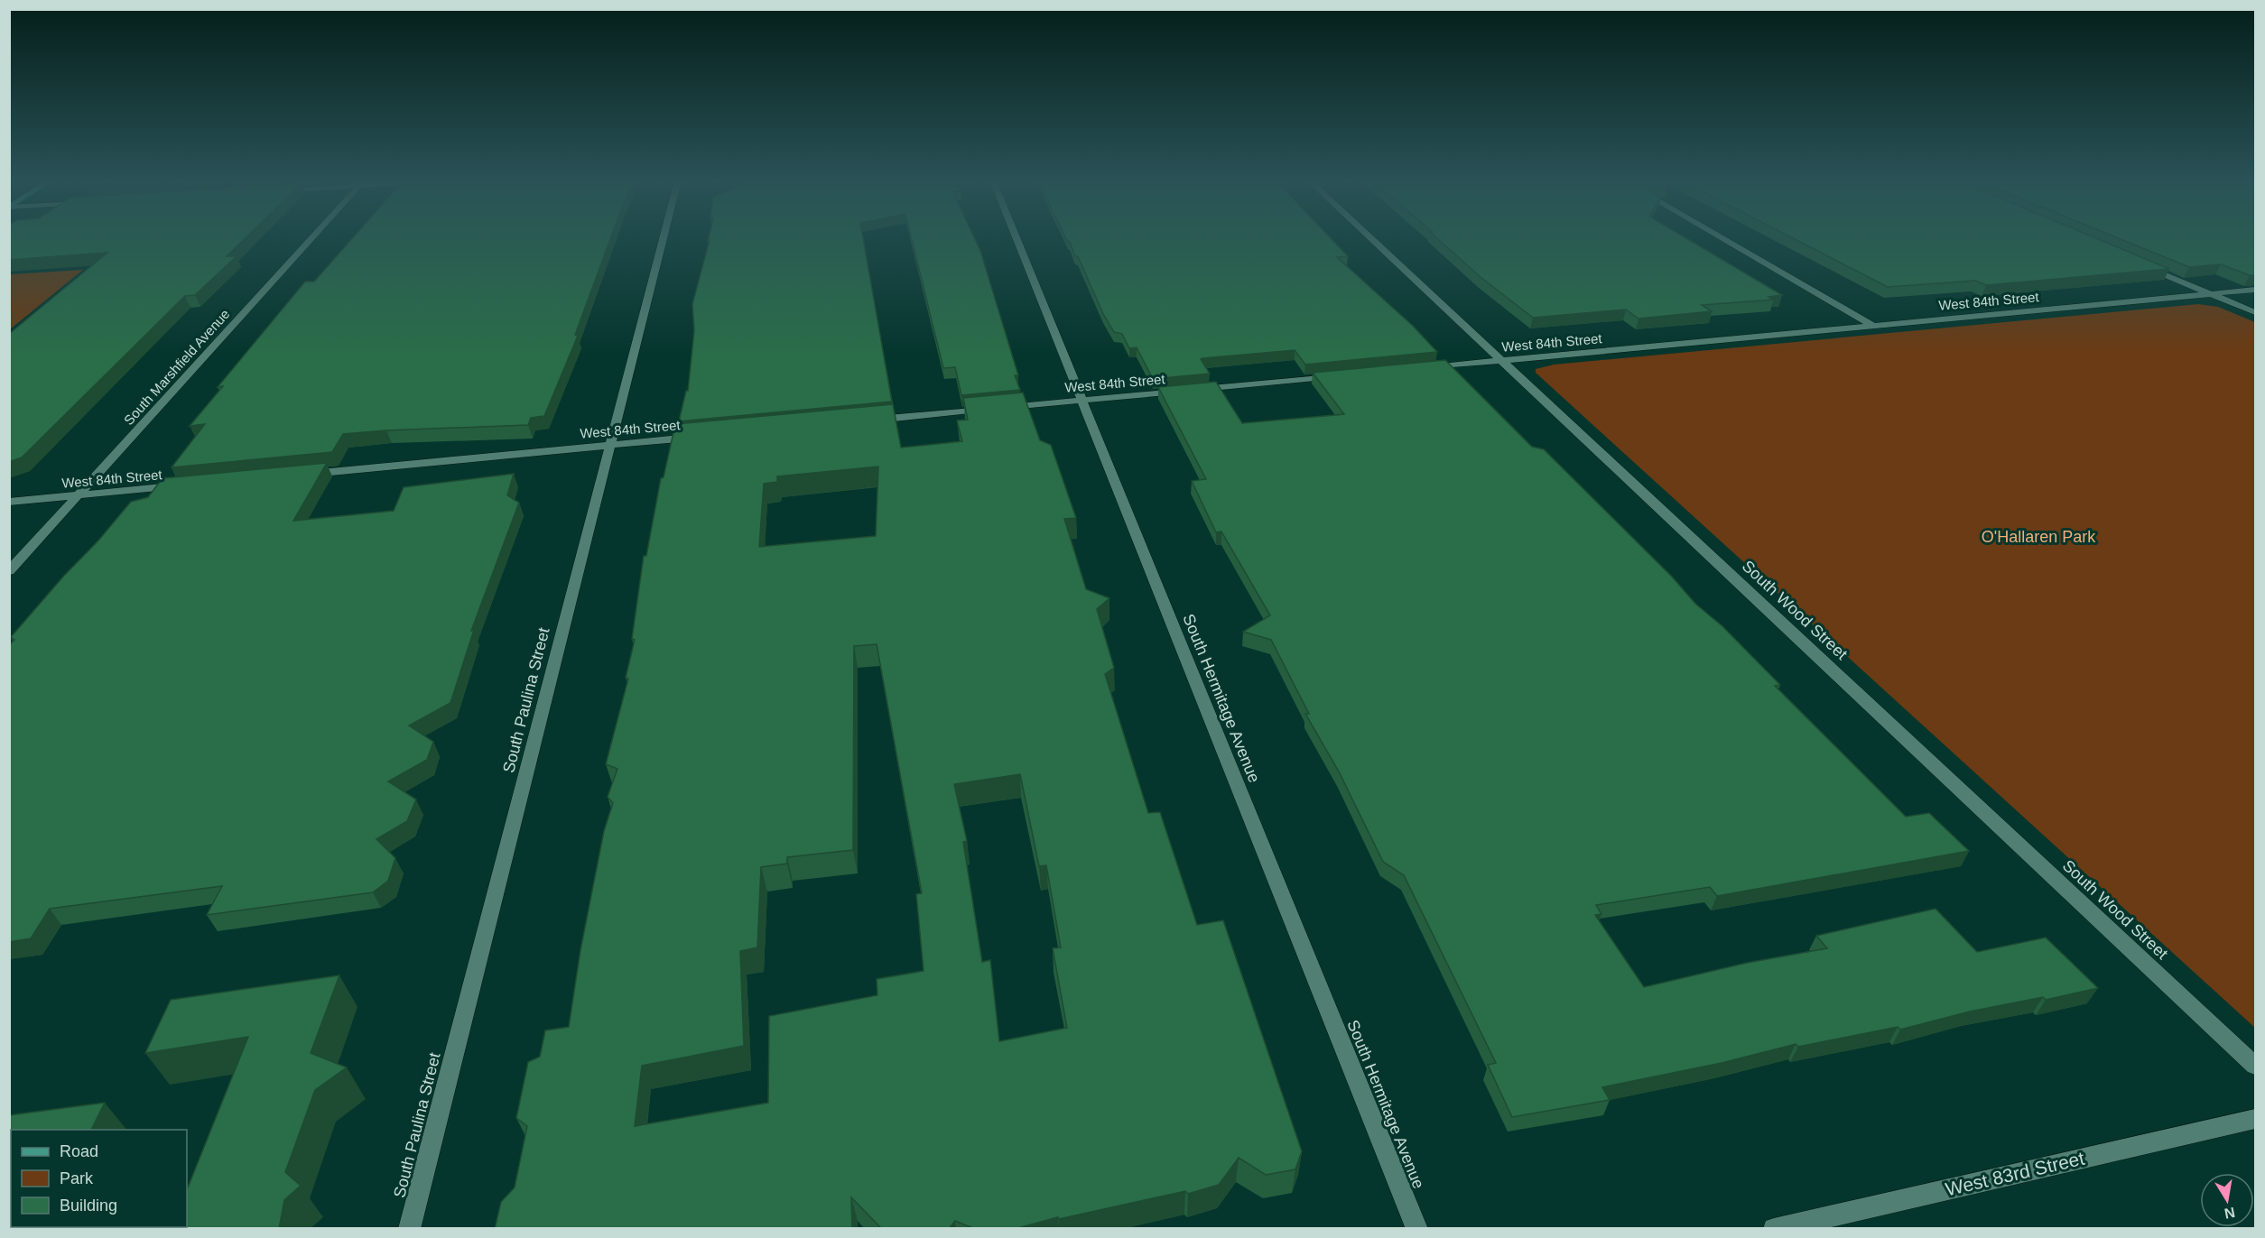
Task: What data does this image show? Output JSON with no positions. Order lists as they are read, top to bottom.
{
  "streets": {
    "street": [
      "West 84th Street",
      "South Marshfield Avenue",
      "South Wood Street",
      "South Hermitage Avenue",
      "South Paulina Street",
      "West 83rd Street"
    ]
  },
  "crossings": [
    ["West 84th Street", "South Marshfield Avenue"],
    ["West 84th Street", "South Wood Street"],
    ["West 84th Street", "South Hermitage Avenue"],
    ["West 84th Street", "South Paulina Street"]
  ],
  "parks": ["O'Hallaren Park"],
  "legend": ["Road", "Park", "Building"],
  "north": "bottom"
}
